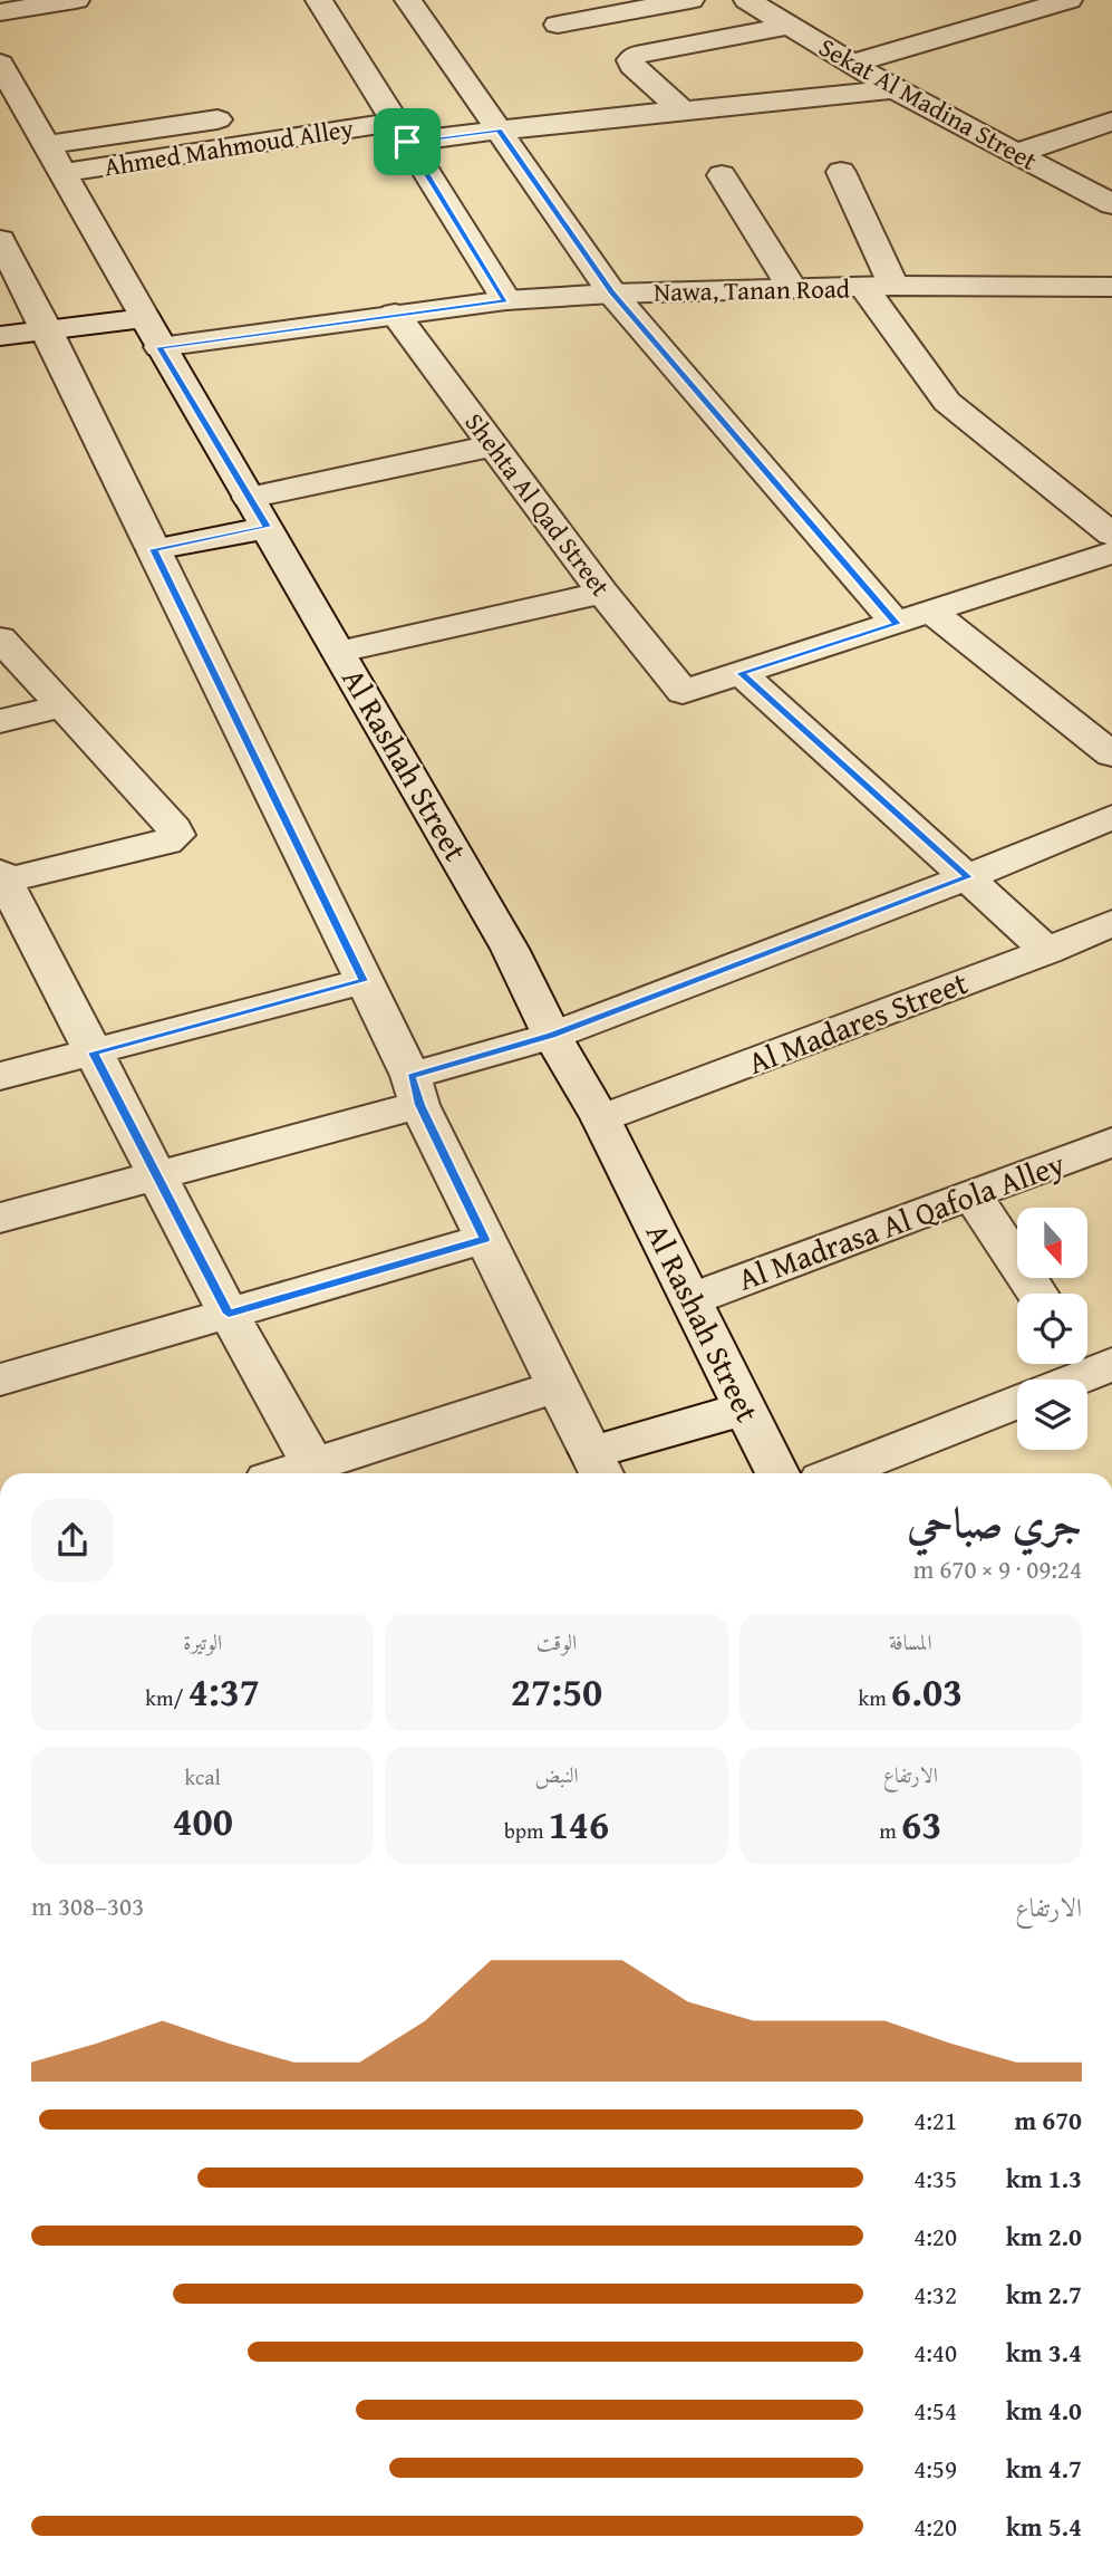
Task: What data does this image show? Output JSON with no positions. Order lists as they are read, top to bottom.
{
  "streets": {
    "street": [
      "Sekat Al Madina Street",
      "Ahmed Mahmoud Alley",
      "Nawa, Tanan Road",
      "Shehta Al Qad Street",
      "Al Rashah Street",
      "Al Madares Street",
      "Al Madrasa Al Qafola Alley"
    ]
  },
  "crossings": [
    ["Sekat Al Madina Street", "Ahmed Mahmoud Alley"],
    ["Ahmed Mahmoud Alley", "Al Rashah Street"],
    ["Nawa, Tanan Road", "Shehta Al Qad Street"],
    ["Nawa, Tanan Road", "Al Rashah Street"],
    ["Al Rashah Street", "Al Madares Street"],
    ["Al Rashah Street", "Al Madrasa Al Qafola Alley"]
  ],
  "north": "bottom",
  "page": {
    "heading": ["جري صباحي", "09:24 · 9 × 670 m"],
    "stats": [
      ["المسافة", "6.03 km"],
      ["الوقت", "27:50"],
      ["الوتيرة", "4:37 /km"],
      ["الارتفاع", "63 m"],
      ["النبض", "146 bpm"],
      ["kcal", "400"]
    ],
    "chart": ["الارتفاع", "303–308 m"],
    "list": [
      {
        "name": "670 m",
        "note": "4:21"
      },
      {
        "name": "1.3 km",
        "note": "4:35"
      },
      {
        "name": "2.0 km",
        "note": "4:20"
      },
      {
        "name": "2.7 km",
        "note": "4:32"
      },
      {
        "name": "3.4 km",
        "note": "4:40"
      },
      {
        "name": "4.0 km",
        "note": "4:54"
      },
      {
        "name": "4.7 km",
        "note": "4:59"
      },
      {
        "name": "5.4 km",
        "note": "4:20"
      }
    ]
  }
}
